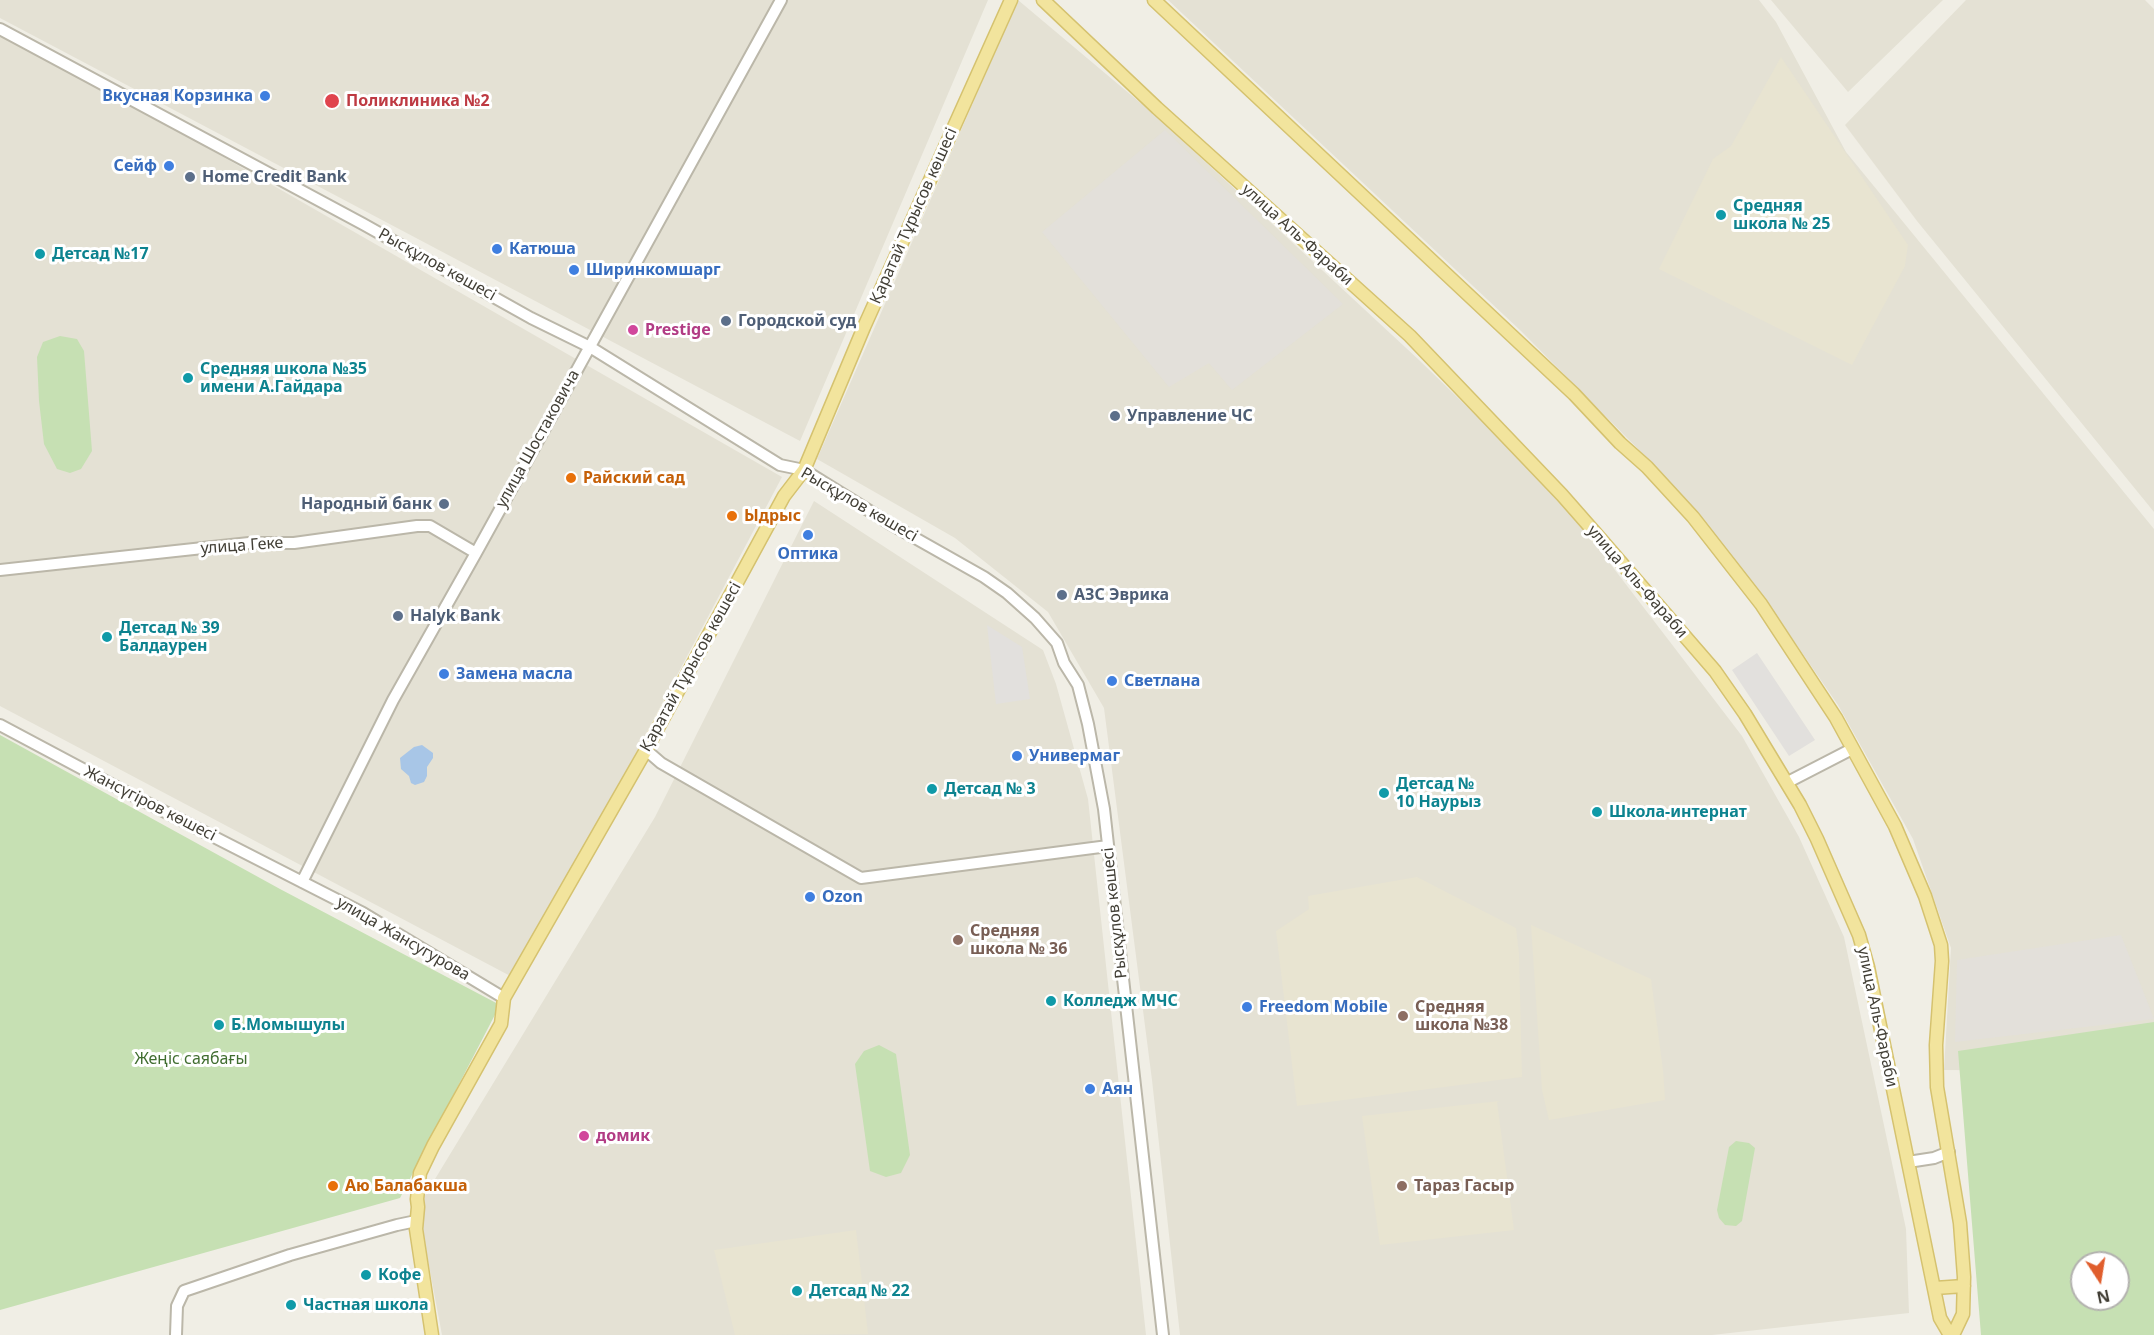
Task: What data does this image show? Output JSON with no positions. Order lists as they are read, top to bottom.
{
  "streets": {
    "main road": ["Қаратай Тұрысов көшесі", "улица Аль-Фараби"],
    "street": [
      "Рысқұлов көшесі",
      "улица Шостаковича",
      "улица Геке",
      "Жансүгіров көшесі",
      "улица Жансугурова"
    ]
  },
  "crossings": [
    ["Қаратай Тұрысов көшесі", "Рысқұлов көшесі"],
    ["Қаратай Тұрысов көшесі", "улица Жансугурова"],
    ["Рысқұлов көшесі", "улица Шостаковича"],
    ["улица Шостаковича", "улица Геке"],
    ["улица Шостаковича", "Жансүгіров көшесі"],
    ["улица Шостаковича", "улица Жансугурова"],
    ["Жансүгіров көшесі", "улица Жансугурова"]
  ],
  "parks": ["Жеңіс саябағы"],
  "places": [
    "Вкусная Корзинка",
    "Поликлиника №2",
    "Сейф",
    "Home Credit Bank",
    "Средняя школа № 25",
    "Катюша",
    "Детсад №17",
    "Ширинкомшарг",
    "Городской суд",
    "Prestige",
    "Средняя школа №35 имени А.Гайдара",
    "Управление ЧС",
    "Райский сад",
    "Народный банк",
    "Ыдрыс",
    "Оптика",
    "АЗС Эврика",
    "Halyk Bank",
    "Детсад № 39 Балдаурен",
    "Замена масла",
    "Светлана",
    "Универмаг",
    "Детсад № 3",
    "Детсад № 10 Наурыз",
    "Школа-интернат",
    "Ozon",
    "Средняя школа № 36",
    "Колледж МЧС",
    "Freedom Mobile",
    "Средняя школа №38",
    "Б.Момышулы",
    "Аян",
    "домик",
    "Аю Балабакша",
    "Тараз Гасыр",
    "Кофе",
    "Детсад № 22",
    "Частная школа"
  ],
  "north": "bottom"
}
